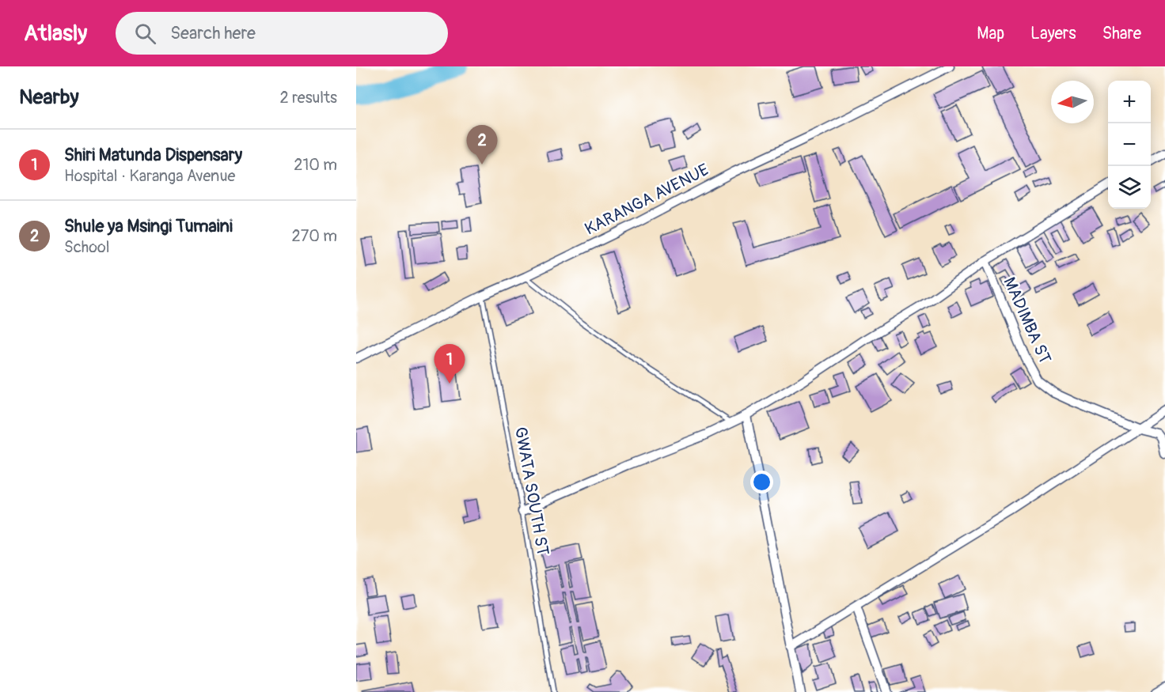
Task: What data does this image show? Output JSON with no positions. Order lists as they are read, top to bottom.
{
  "streets": {
    "street": ["KARANGA AVENUE", "MADIMBA ST"],
    "lane": ["GWATA SOUTH ST"]
  },
  "crossings": [
    ["KARANGA AVENUE", "GWATA SOUTH ST"]
  ],
  "north": "left",
  "page": {
    "header": "Atlasly",
    "search": "Search here",
    "nav": ["Map", "Layers", "Share"],
    "heading": ["Nearby", "2 results"],
    "map_buttons": ["+", "−"],
    "pins": ["2", "1"],
    "list": [
      {
        "mark": "1",
        "name": "Shiri Matunda Dispensary",
        "note": "Hospital · Karanga Avenue",
        "value": "210 m"
      },
      {
        "mark": "2",
        "name": "Shule ya Msingi Tumaini",
        "note": "School",
        "value": "270 m"
      }
    ]
  }
}
